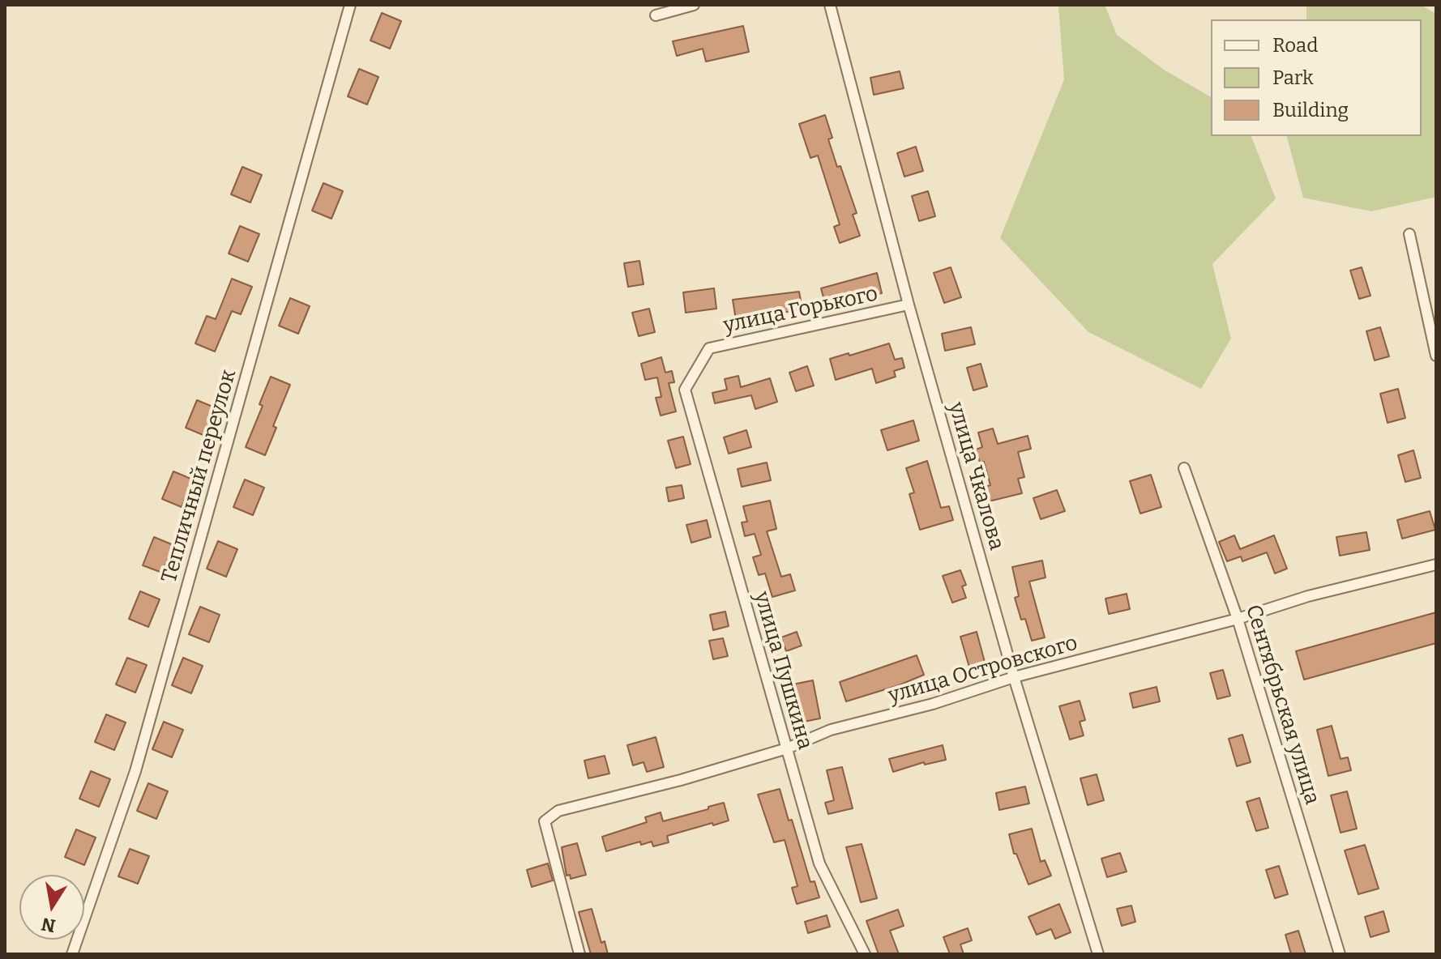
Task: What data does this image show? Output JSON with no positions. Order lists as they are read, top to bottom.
{
  "streets": {
    "street": [
      "улица Горького",
      "Тепличный переулок",
      "улица Чкалова",
      "улица Островского",
      "улица Пушкина",
      "Сентябрьская улица"
    ]
  },
  "crossings": [
    ["улица Горького", "улица Чкалова"],
    ["улица Горького", "улица Пушкина"],
    ["улица Чкалова", "улица Островского"],
    ["улица Островского", "улица Пушкина"],
    ["улица Островского", "Сентябрьская улица"]
  ],
  "legend": ["Road", "Park", "Building"],
  "north": "bottom"
}
